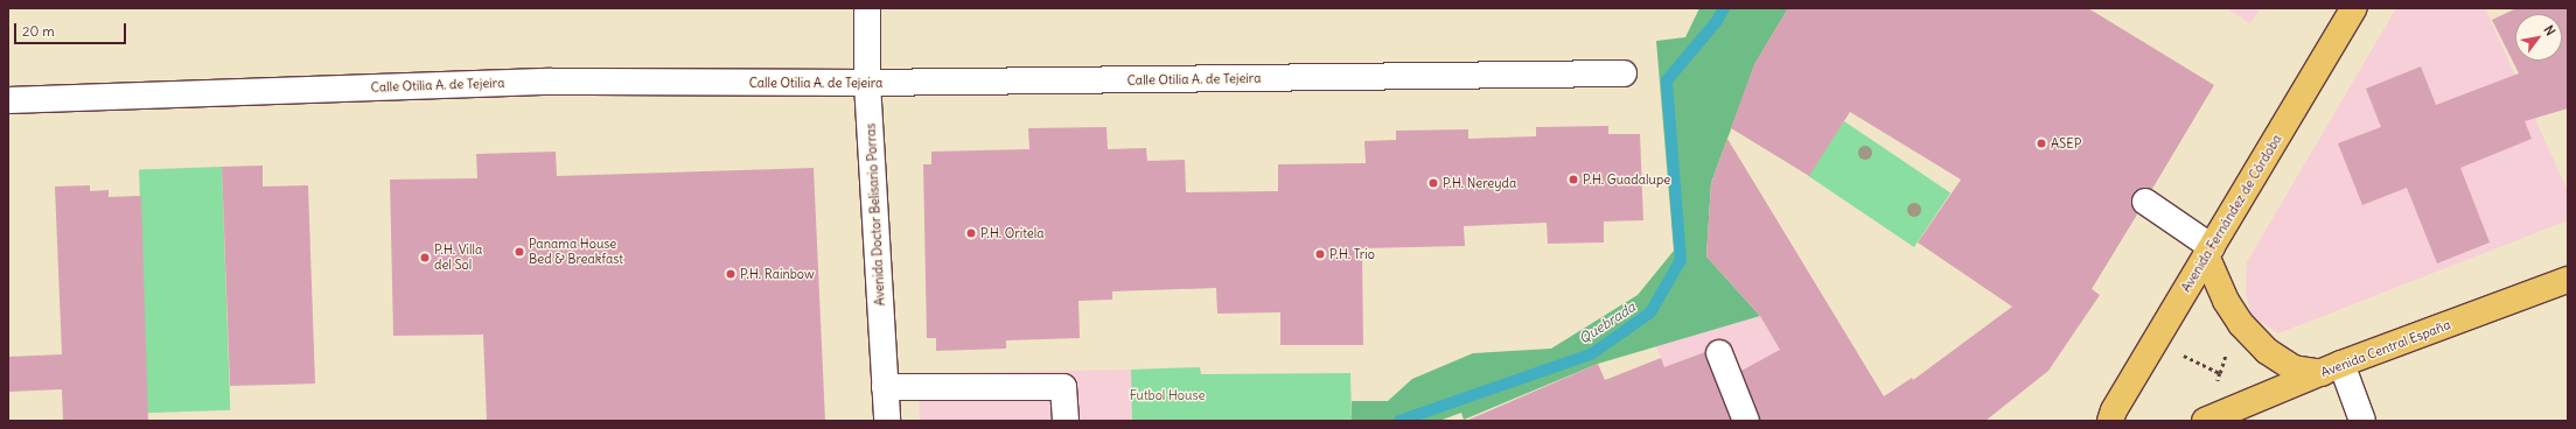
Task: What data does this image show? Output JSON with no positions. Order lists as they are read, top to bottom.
{
  "streets": {
    "main road": ["Avenida Fernández de Córdoba", "Avenida Central España"],
    "street": ["Calle Otilia A. de Tejeira", "Avenida Doctor Belisario Porras"]
  },
  "crossings": [
    ["Calle Otilia A. de Tejeira", "Avenida Doctor Belisario Porras"]
  ],
  "water": ["Quebrada"],
  "parks": ["Futbol House"],
  "places": [
    "ASEP",
    "P.H. Guadalupe",
    "P.H. Nereyda",
    "P.H. Oritela",
    "Panama House Bed & Breakfast",
    "P.H. Trio",
    "P.H. Villa del Sol",
    "P.H. Rainbow"
  ],
  "scale_bar": "20 m",
  "north": "top right"
}
